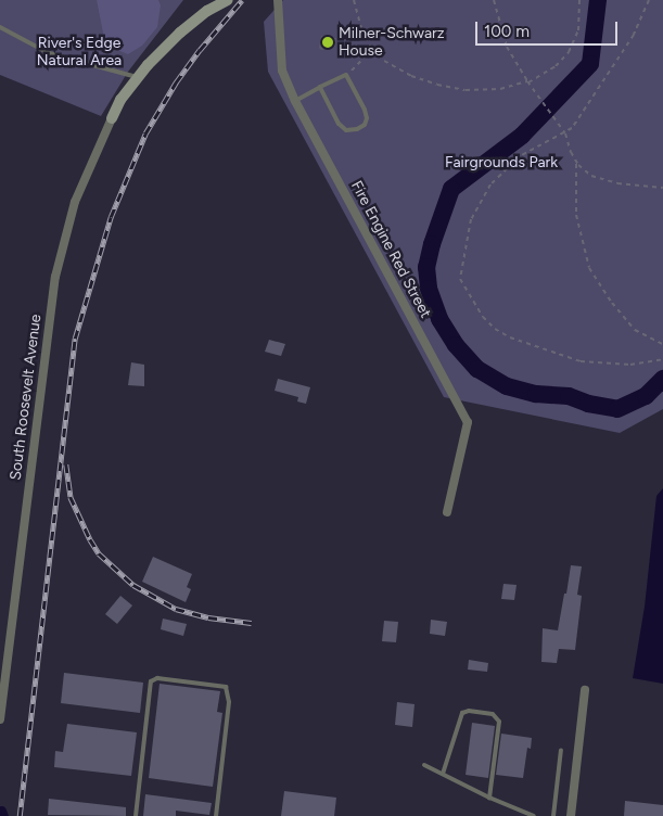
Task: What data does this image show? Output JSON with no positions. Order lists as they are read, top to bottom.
{
  "streets": {
    "street": ["Fire Engine Red Street", "South Roosevelt Avenue"]
  },
  "parks": ["River's Edge Natural Area", "Fairgrounds Park"],
  "places": ["Milner-Schwarz House"],
  "scale_bar": "100 m"
}
